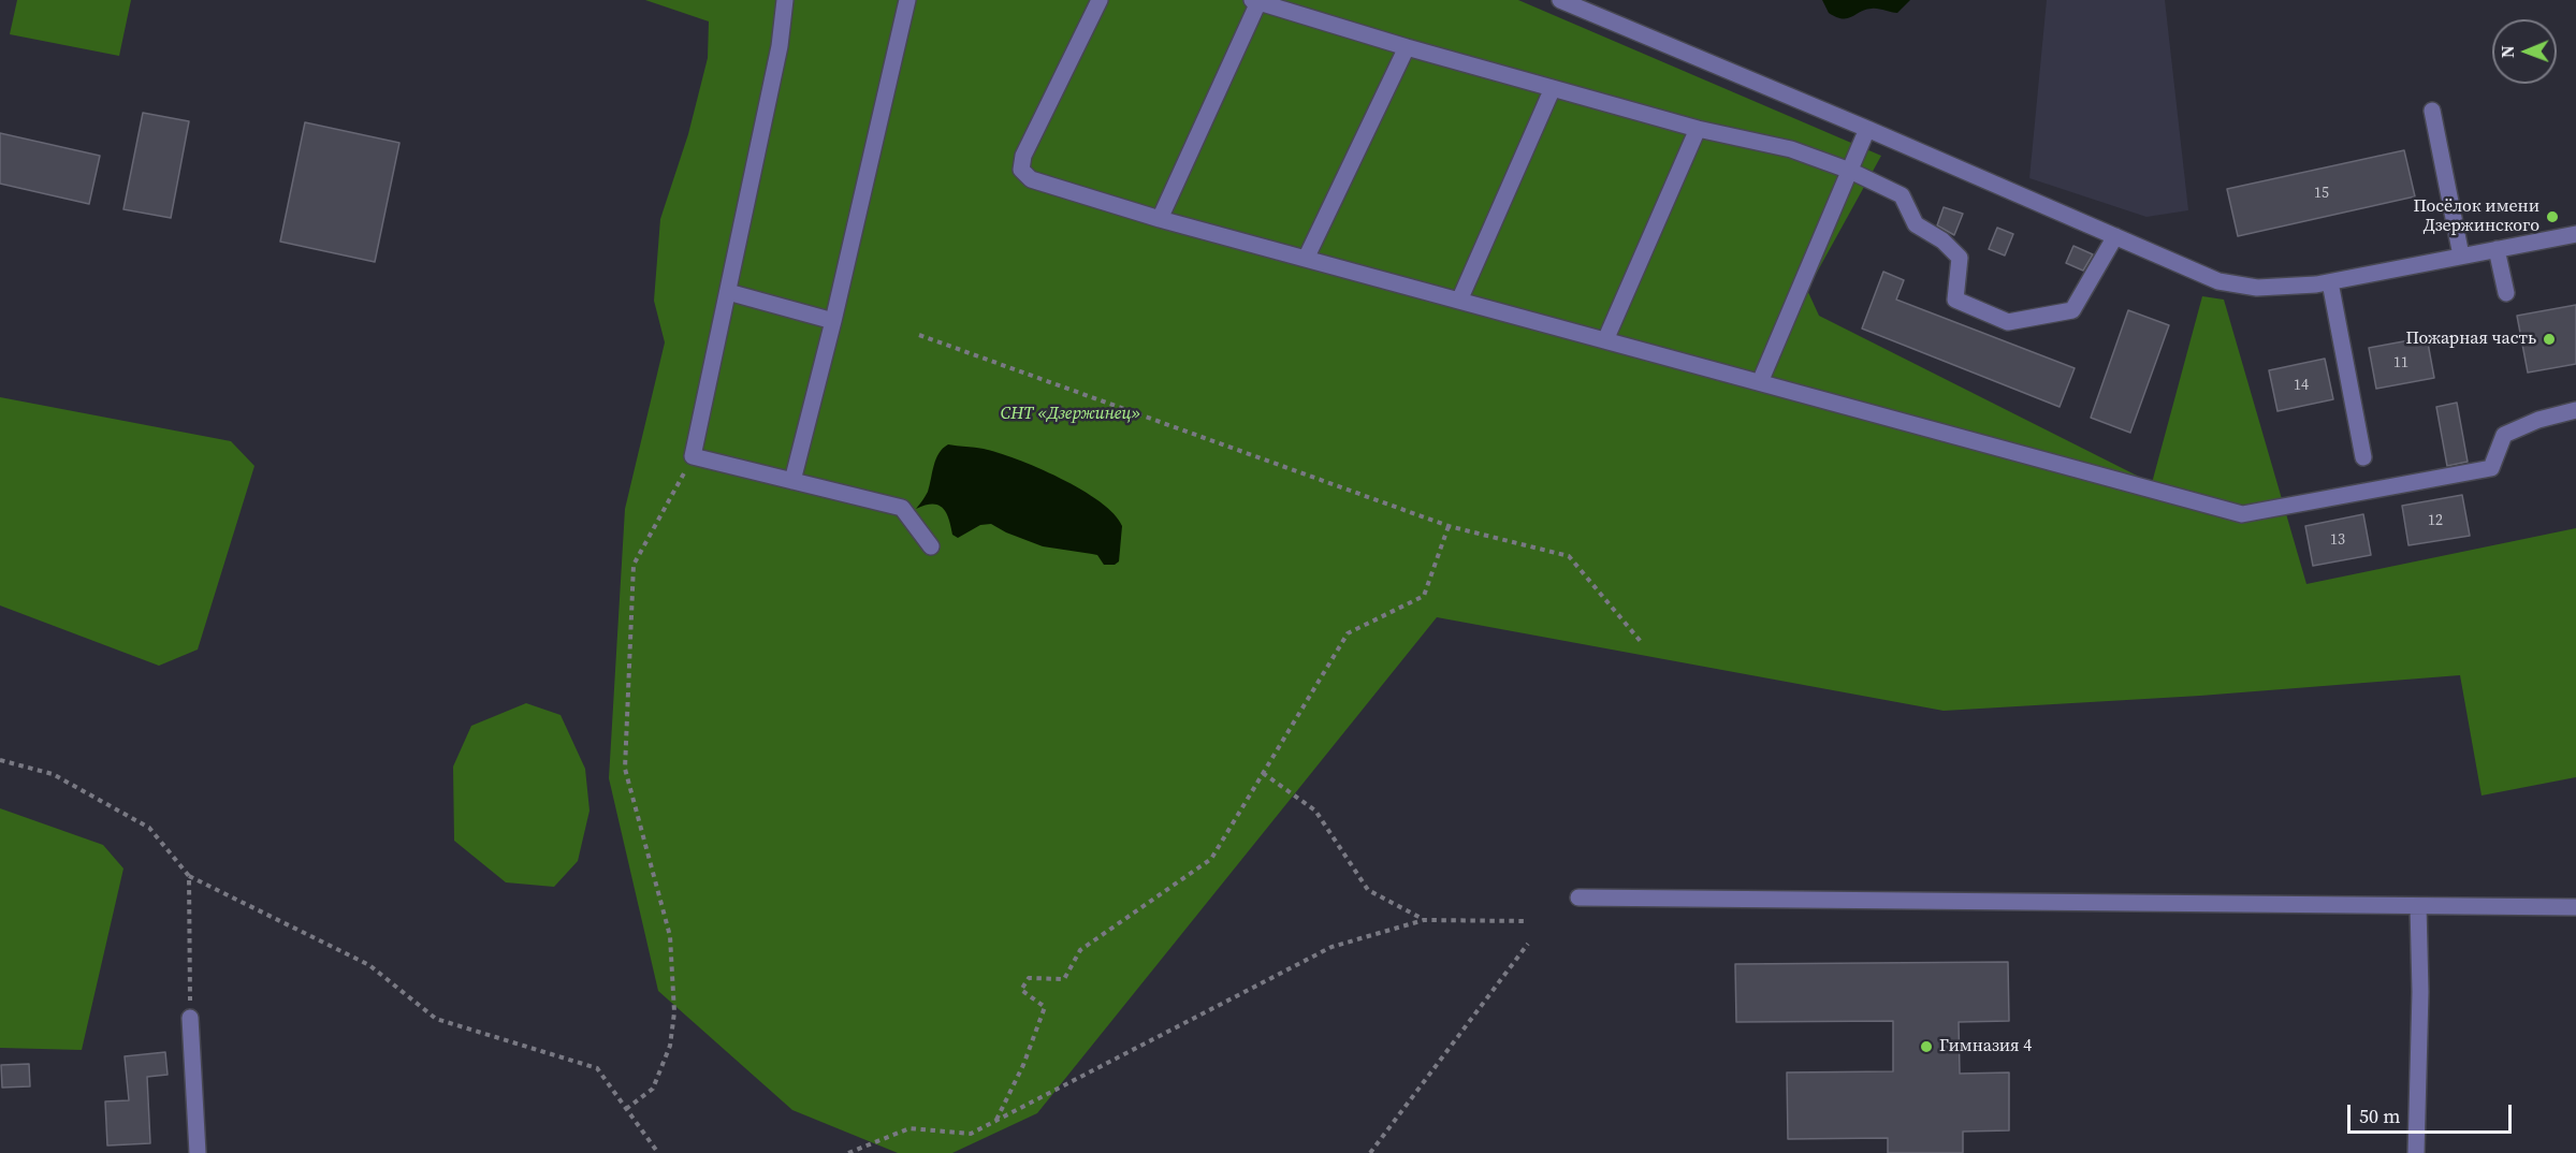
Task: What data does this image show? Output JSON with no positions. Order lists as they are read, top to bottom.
{
  "parks": ["СНТ «Дзержинец»"],
  "places": ["Посёлок имени Дзержинского", "Пожарная часть", "Гимназия 4"],
  "house_numbers": [
    "15",
    "11",
    "14",
    "12",
    "13"
  ],
  "scale_bar": "50 m",
  "north": "left"
}
